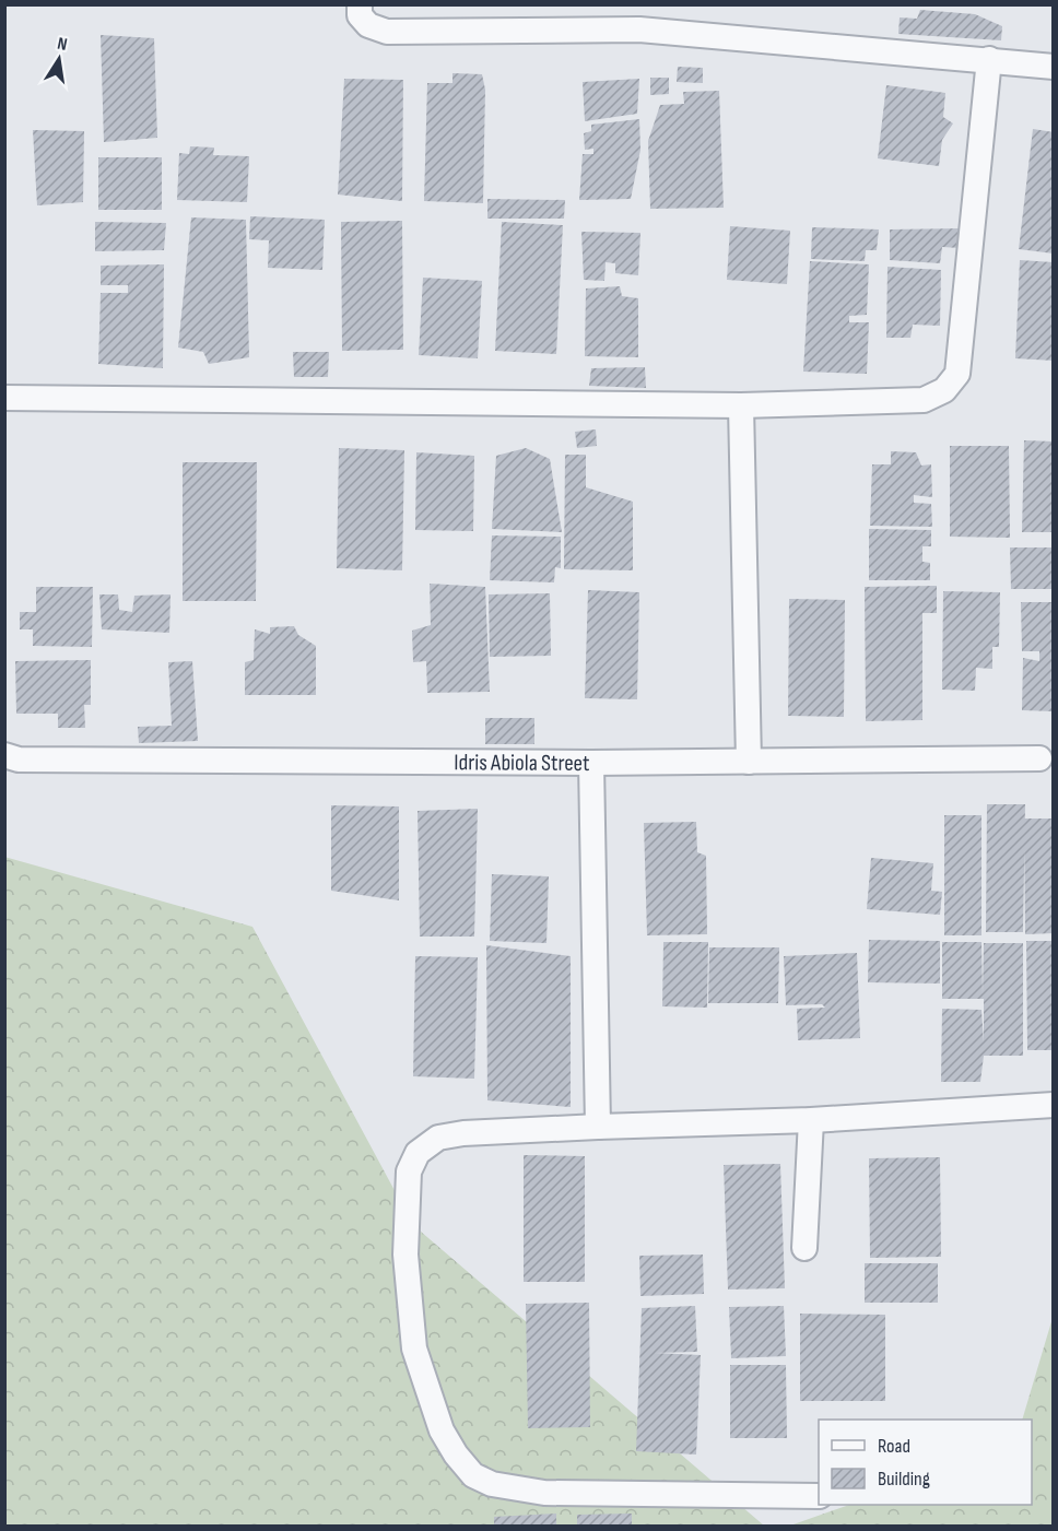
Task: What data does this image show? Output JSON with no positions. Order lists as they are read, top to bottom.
{
  "streets": {
    "street": ["Idris Abiola Street"]
  },
  "legend": ["Road", "Building"],
  "north": "top"
}
